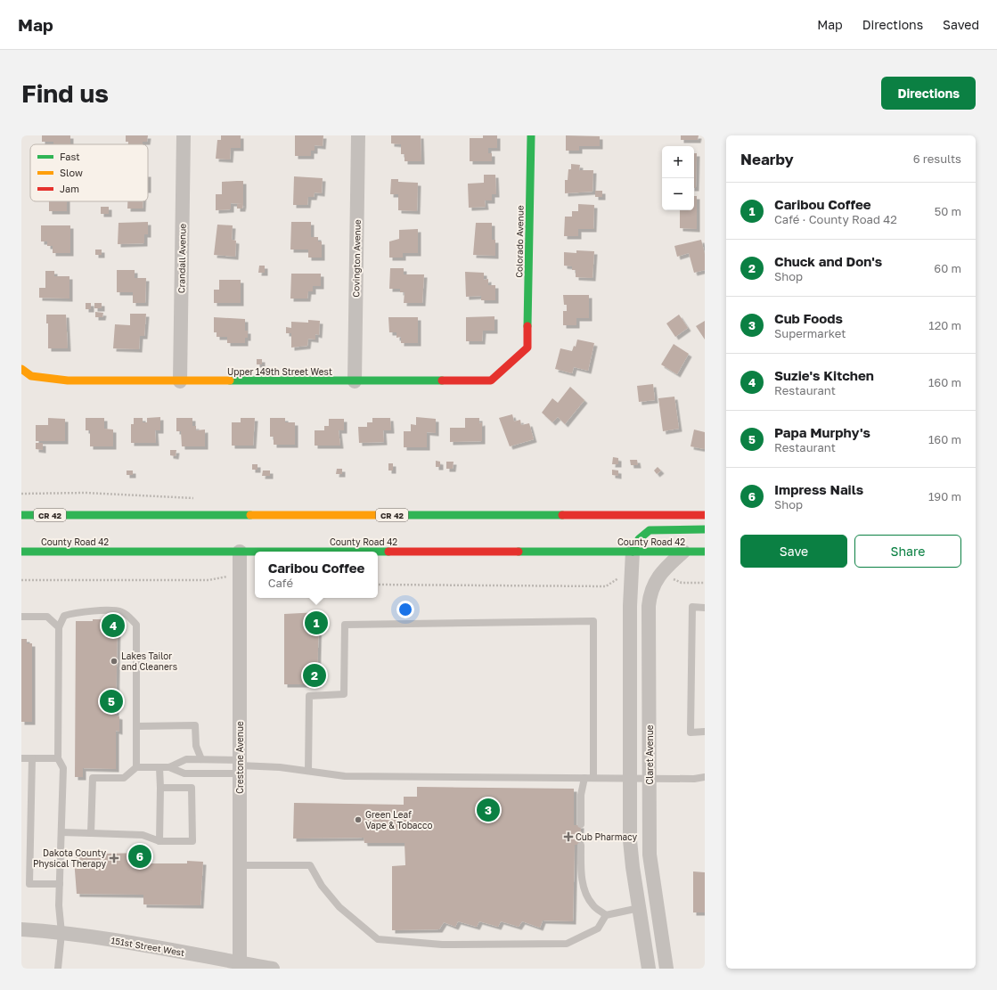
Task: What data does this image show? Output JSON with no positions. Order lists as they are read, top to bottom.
{
  "streets": {
    "main road": [
      "Colorado Avenue",
      "Upper 149th Street West",
      "CR 42",
      "County Road 42"
    ],
    "street": [
      "Crandall Avenue",
      "Covington Avenue",
      "Claret Avenue",
      "Crestone Avenue",
      "151st Street West"
    ]
  },
  "crossings": [
    ["Colorado Avenue", "Upper 149th Street West"],
    ["Crandall Avenue", "Upper 149th Street West"],
    ["Covington Avenue", "Upper 149th Street West"],
    ["County Road 42", "Claret Avenue"],
    ["County Road 42", "Crestone Avenue"],
    ["Crestone Avenue", "151st Street West"]
  ],
  "places": {
    "other": ["Lakes Tailor and Cleaners", "Green Leaf Vape & Tobacco"],
    "health": ["Cub Pharmacy", "Dakota County Physical Therapy"]
  },
  "legend": ["Fast", "Slow", "Jam"],
  "page": {
    "header": "Map",
    "nav": ["Map", "Directions", "Saved"],
    "buttons": [
      "Directions",
      ["Save", "Share"]
    ],
    "title": "Find us",
    "heading": ["Nearby", "6 results"],
    "map_buttons": ["+", "−"],
    "list": [
      {
        "mark": "1",
        "name": "Caribou Coffee",
        "note": "Café · County Road 42",
        "value": "50 m"
      },
      {
        "mark": "2",
        "name": "Chuck and Don's",
        "note": "Shop",
        "value": "60 m"
      },
      {
        "mark": "3",
        "name": "Cub Foods",
        "note": "Supermarket",
        "value": "120 m"
      },
      {
        "mark": "4",
        "name": "Suzie's Kitchen",
        "note": "Restaurant",
        "value": "160 m"
      },
      {
        "mark": "5",
        "name": "Papa Murphy's",
        "note": "Restaurant",
        "value": "160 m"
      },
      {
        "mark": "6",
        "name": "Impress Nails",
        "note": "Shop",
        "value": "190 m"
      }
    ],
    "popup": ["Caribou Coffee", "Café"],
    "pins": [
      "1",
      "4",
      "2",
      "5",
      "3",
      "6"
    ]
  }
}
